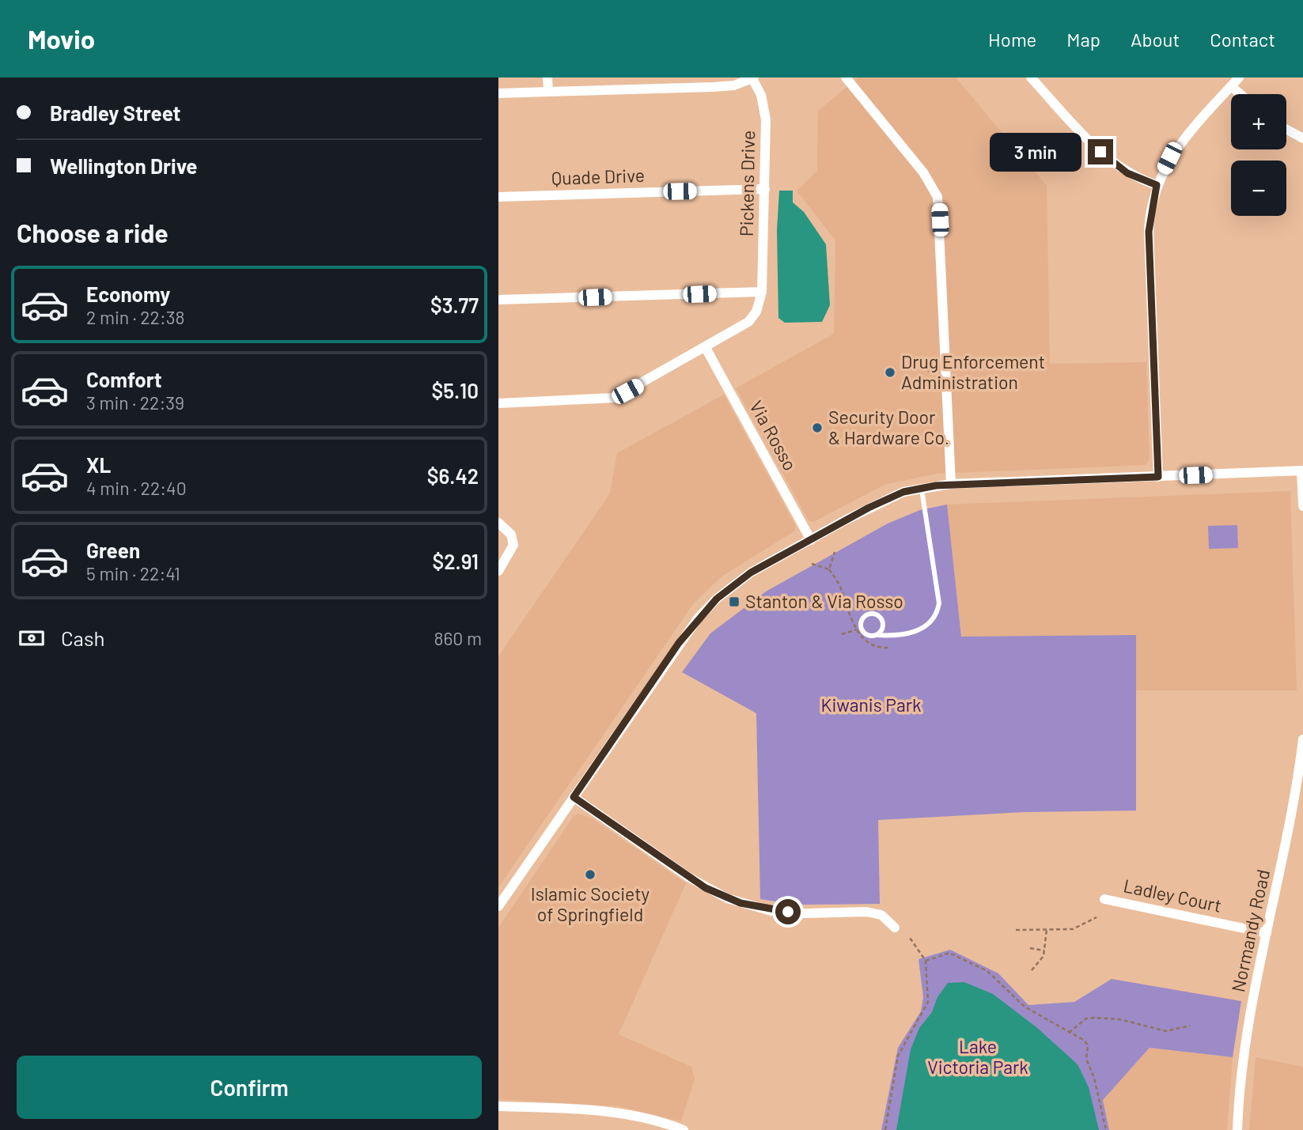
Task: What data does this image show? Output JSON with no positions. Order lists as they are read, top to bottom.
{
  "streets": {
    "street": [
      "Quade Drive",
      "Pickens Drive",
      "Via Rosso",
      "Ladley Court",
      "Normandy Road"
    ]
  },
  "crossings": [
    ["Quade Drive", "Pickens Drive"],
    ["Pickens Drive", "Via Rosso"],
    ["Ladley Court", "Normandy Road"]
  ],
  "parks": ["Kiwanis Park", "Lake Victoria Park"],
  "places": {
    "other": ["Drug Enforcement Administration", "Security Door & Hardware Co.", "Islamic Society of Springfield"],
    "transit": ["Stanton & Via Rosso"]
  },
  "page": {
    "header": "Movio",
    "nav": [
      "Home",
      "Map",
      "About",
      "Contact"
    ],
    "banner": ["Bradley Street", "Wellington Drive"],
    "map_buttons": ["+", "−"],
    "bubble": "3 min",
    "heading": "Choose a ride",
    "list": [
      {
        "name": "Economy",
        "note": "2 min · 22:38",
        "value": "$3.77"
      },
      {
        "name": "Comfort",
        "note": "3 min · 22:39",
        "value": "$5.10"
      },
      {
        "name": "XL",
        "note": "4 min · 22:40",
        "value": "$6.42"
      },
      {
        "name": "Green",
        "note": "5 min · 22:41",
        "value": "$2.91"
      }
    ],
    "pay": ["Cash", "860 m"],
    "buttons": "Confirm"
  }
}
